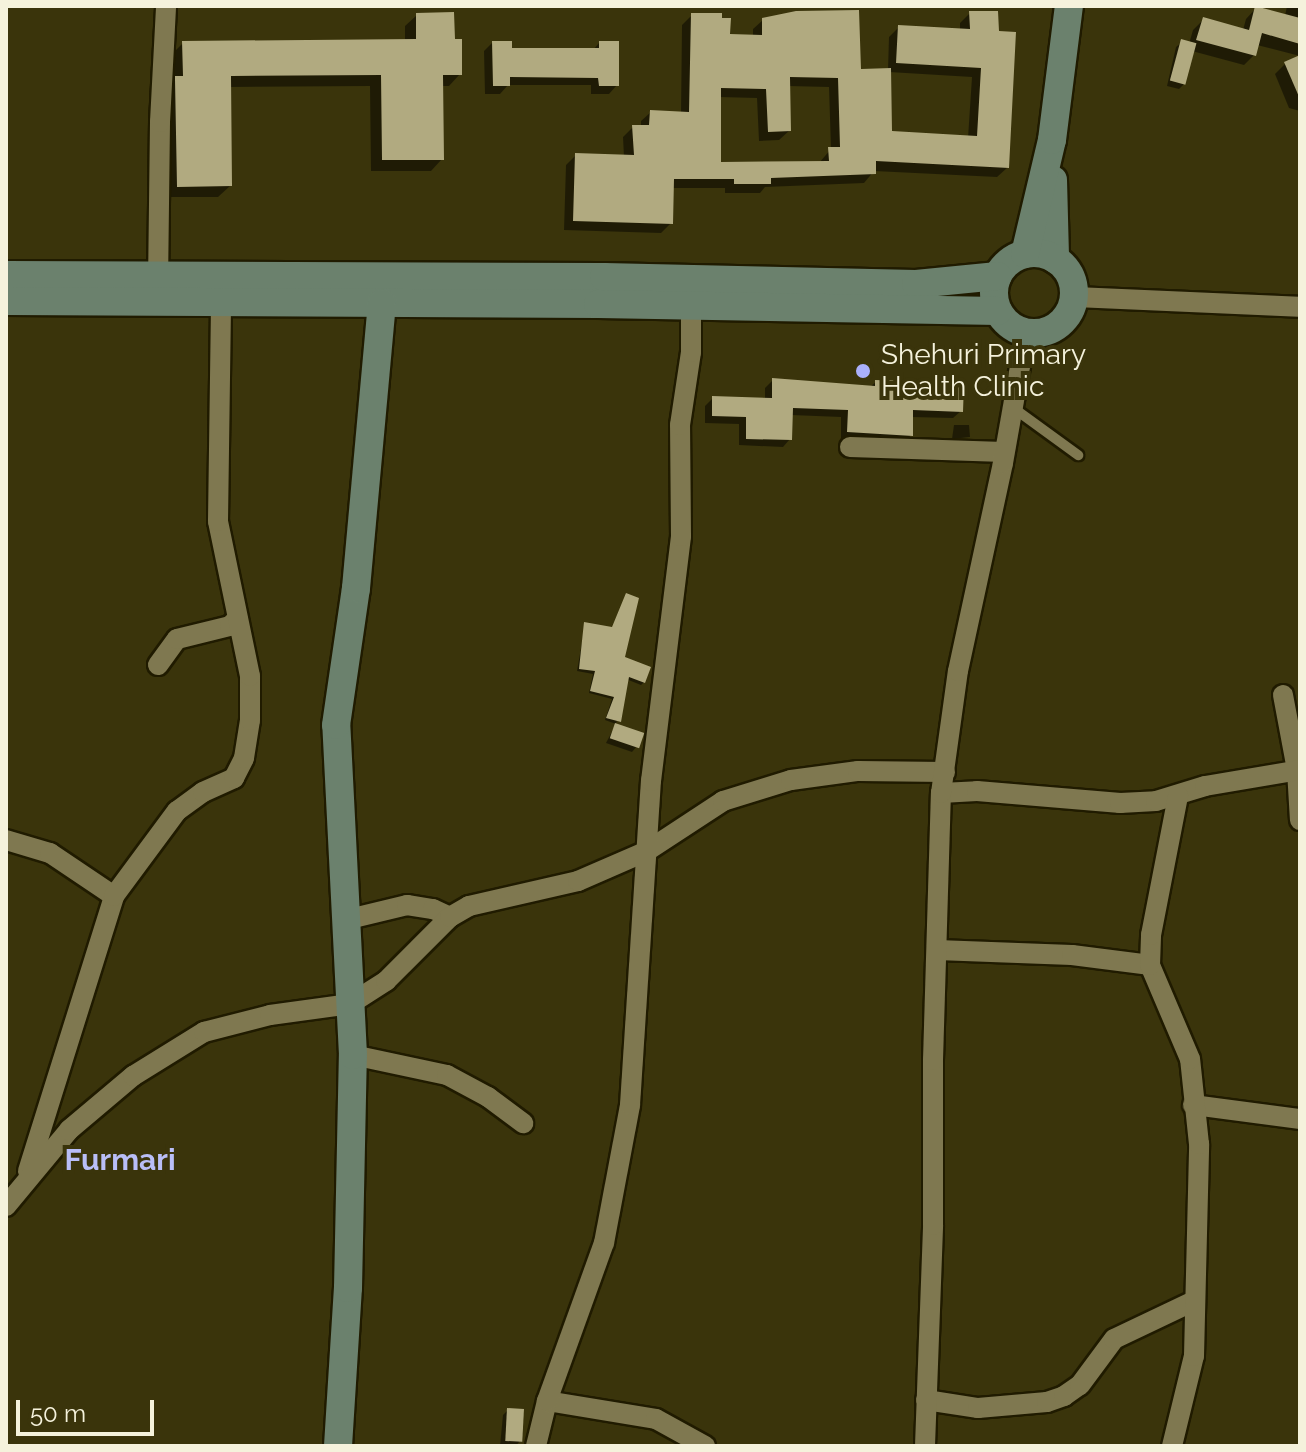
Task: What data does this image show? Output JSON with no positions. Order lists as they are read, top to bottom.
{
  "districts": ["Furmari"],
  "places": ["Shehuri Primary Health Clinic"],
  "scale_bar": "50 m"
}
